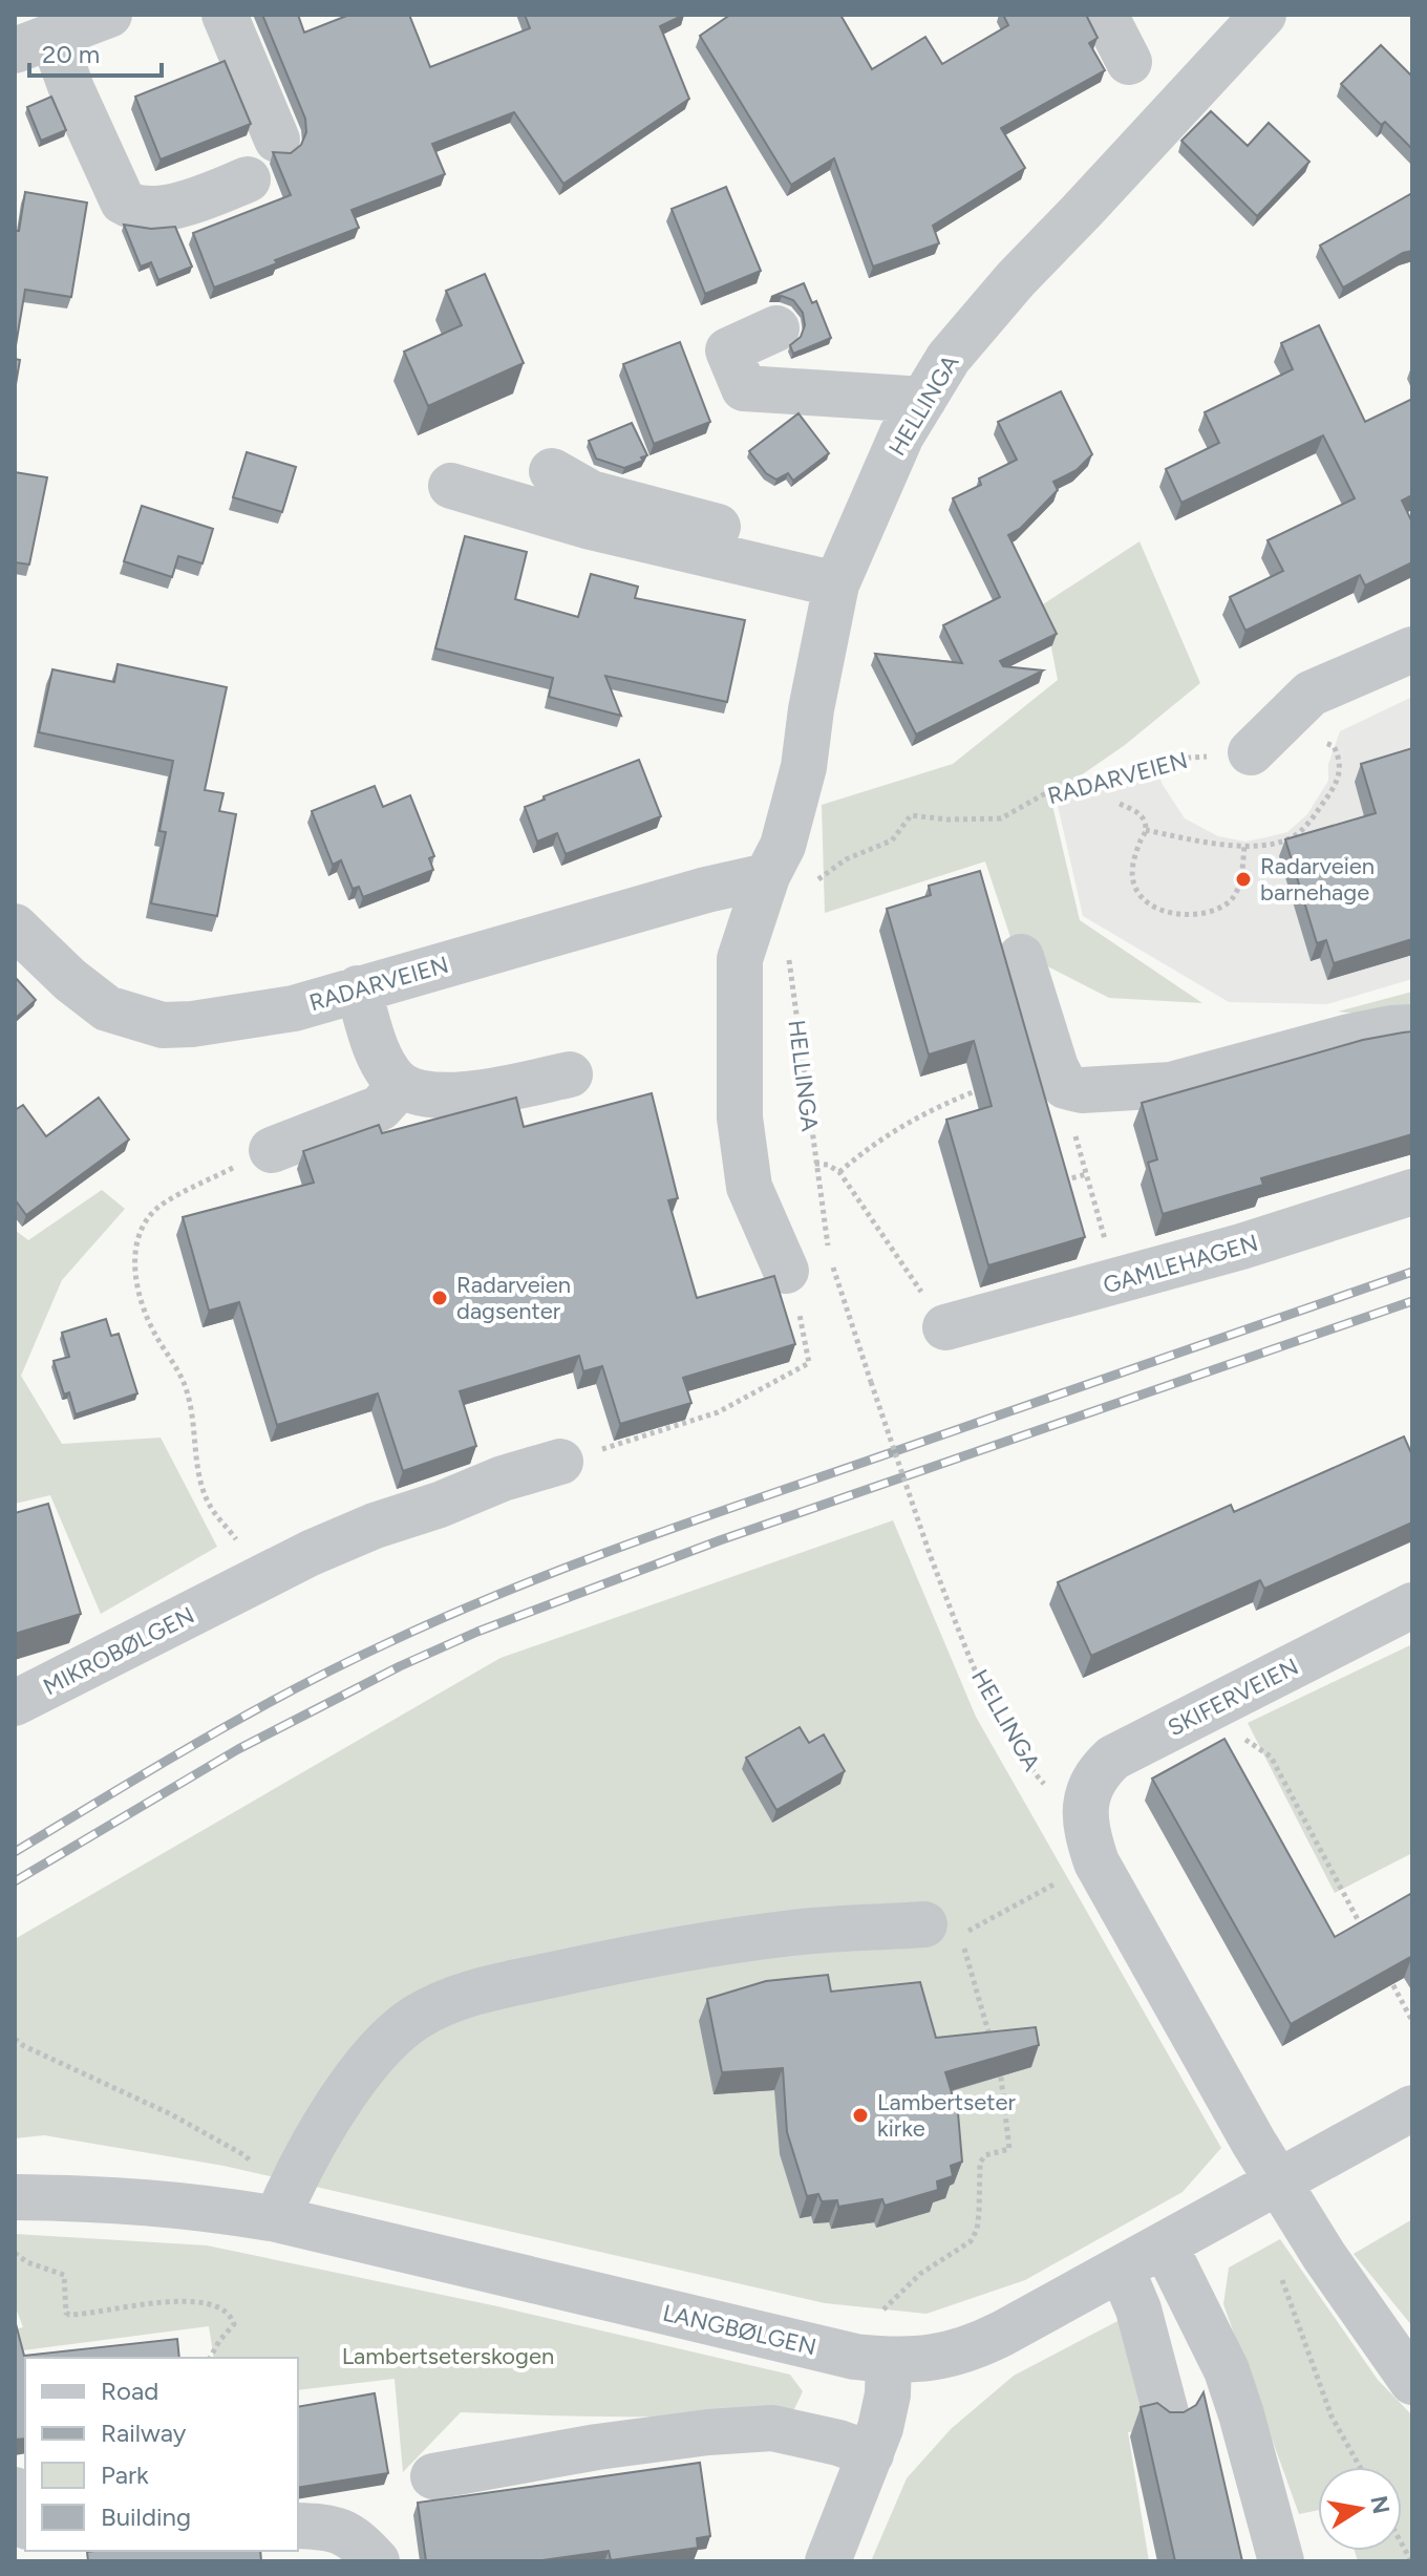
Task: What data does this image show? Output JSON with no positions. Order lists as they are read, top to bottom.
{
  "streets": {
    "street": [
      "HELLINGA",
      "RADARVEIEN",
      "GAMLEHAGEN",
      "MIKROBØLGEN",
      "SKIFERVEIEN",
      "LANGBØLGEN"
    ]
  },
  "crossings": [
    ["HELLINGA", "RADARVEIEN"],
    ["HELLINGA", "SKIFERVEIEN"]
  ],
  "parks": ["Lambertseterskogen"],
  "places": ["Radarveien barnehage", "Radarveien dagsenter", "Lambertseter kirke"],
  "legend": [
    "Road",
    "Railway",
    "Park",
    "Building"
  ],
  "scale_bar": "20 m",
  "north": "right"
}
